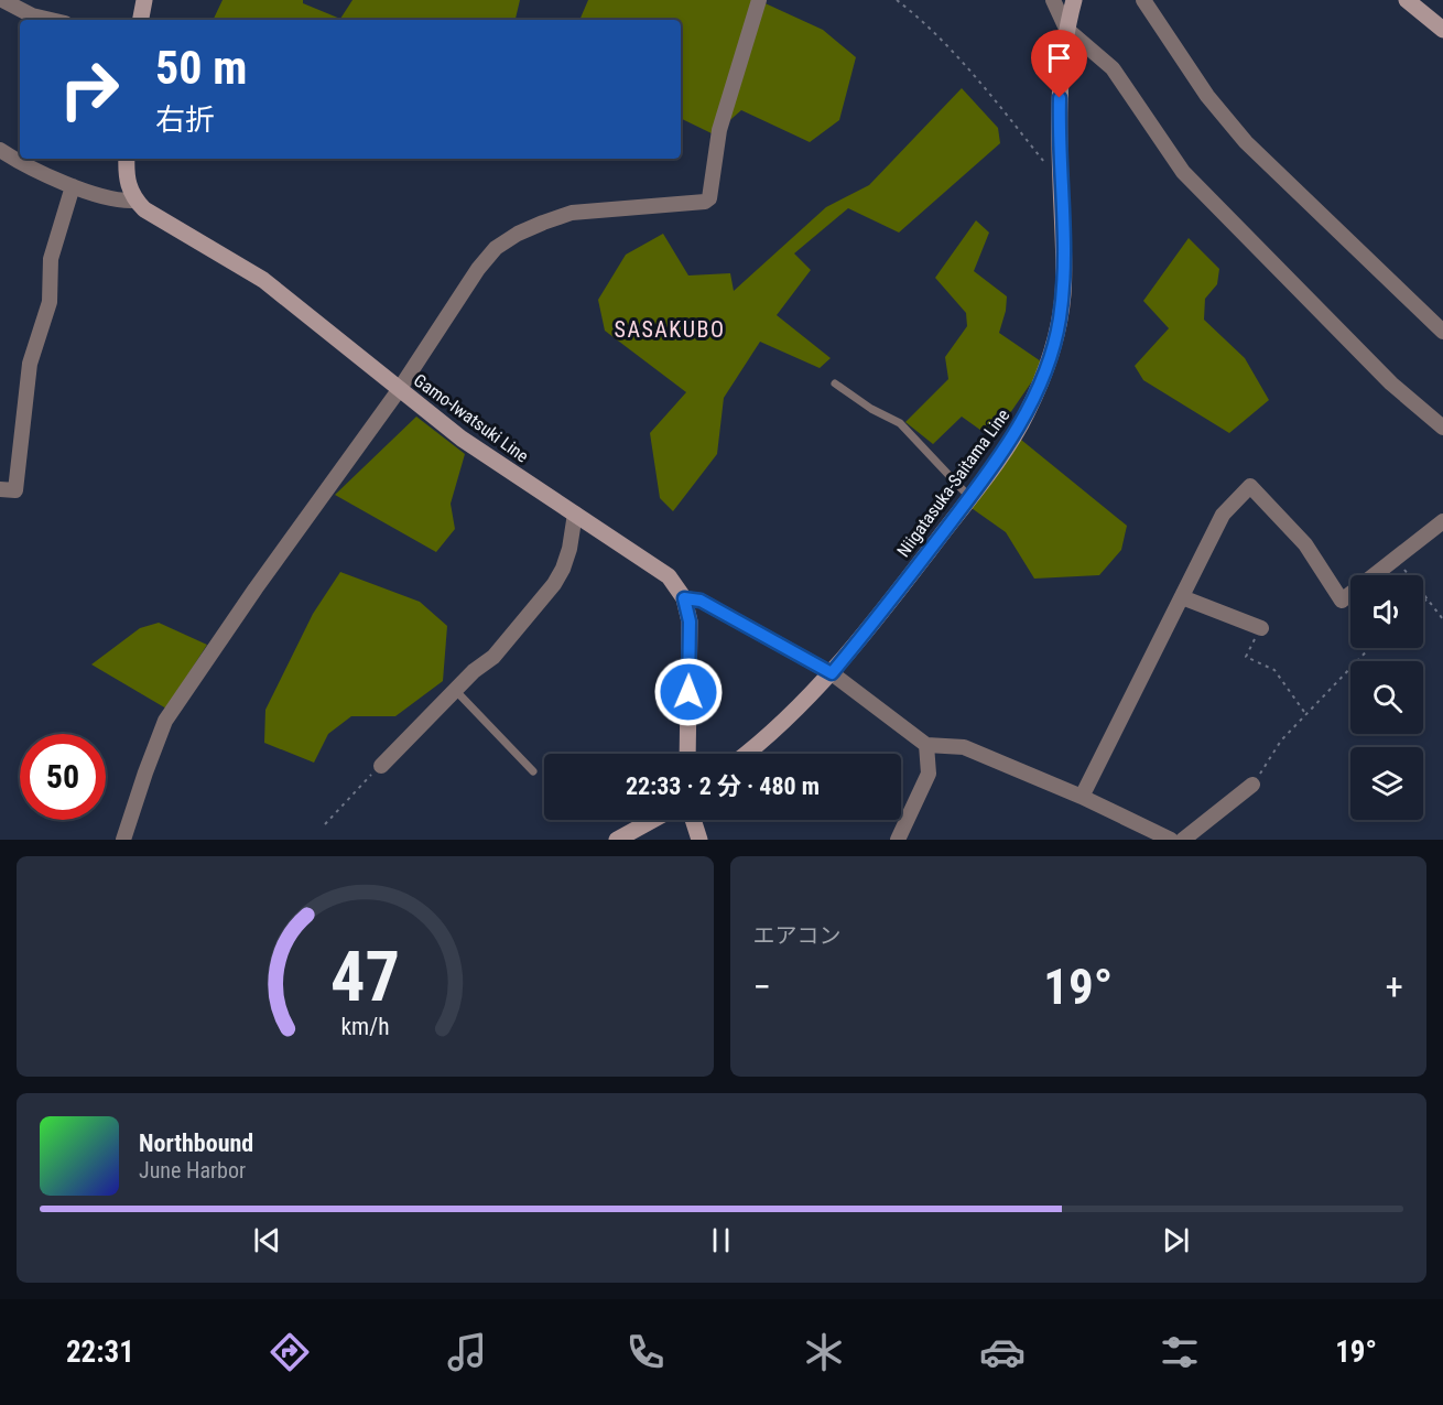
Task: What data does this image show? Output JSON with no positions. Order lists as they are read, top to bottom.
{
  "streets": {
    "main road": ["Gamo-Iwatsuki Line", "Niigatasuka-Saitama Line"]
  },
  "districts": ["SASAKUBO"],
  "page": {
    "turn": ["50 m", "右折"],
    "limit": "50",
    "trip": "22:33 · 2 分 · 480 m",
    "tile": "エアコン",
    "heat": ["−", "19°", "+"],
    "song": ["Northbound", "June Harbor"],
    "tabs": ["22:31", "19°"],
    "gauge": ["47", "km/h"]
  }
}
